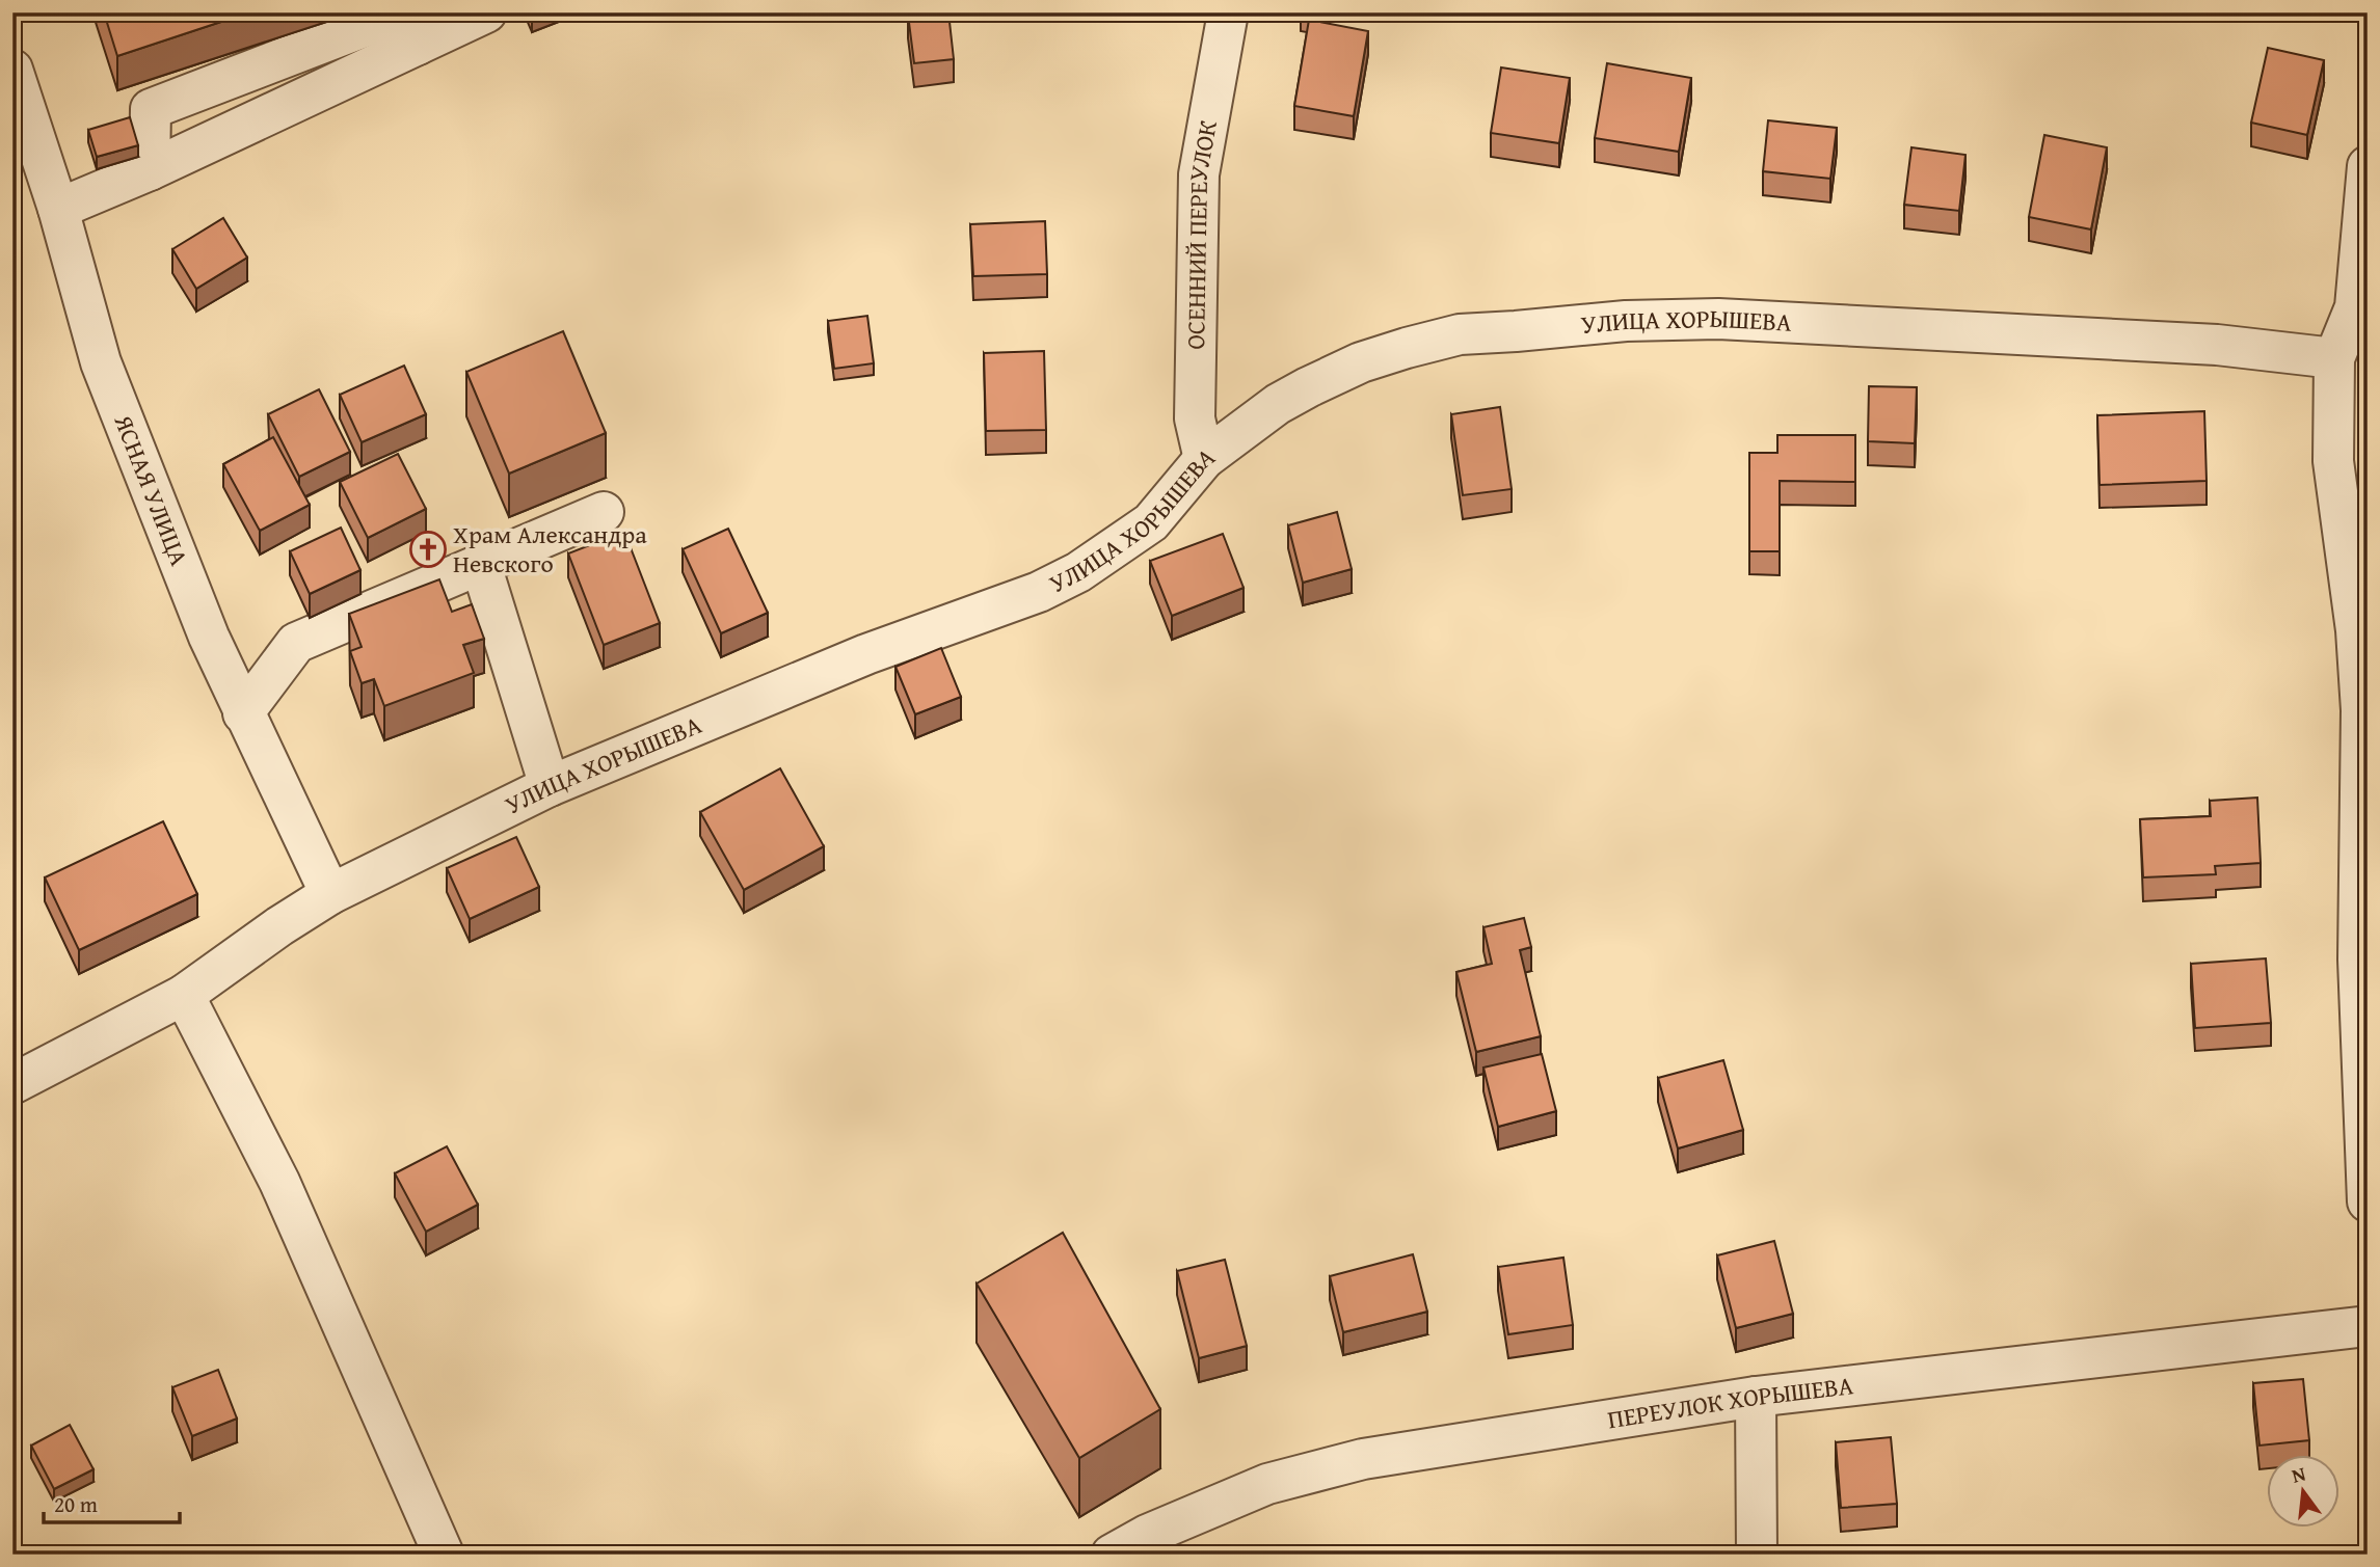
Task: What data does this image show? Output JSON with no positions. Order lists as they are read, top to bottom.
{
  "streets": {
    "street": [
      "ОСЕННИЙ ПЕРЕУЛОК",
      "УЛИЦА ХОРЫШЕВА",
      "ЯСНАЯ УЛИЦА",
      "ПЕРЕУЛОК ХОРЫШЕВА"
    ]
  },
  "crossings": [
    ["ОСЕННИЙ ПЕРЕУЛОК", "УЛИЦА ХОРЫШЕВА"],
    ["УЛИЦА ХОРЫШЕВА", "ЯСНАЯ УЛИЦА"]
  ],
  "places": {
    "church": ["Храм Александра Невского"]
  },
  "scale_bar": "20 m",
  "north": "top"
}
